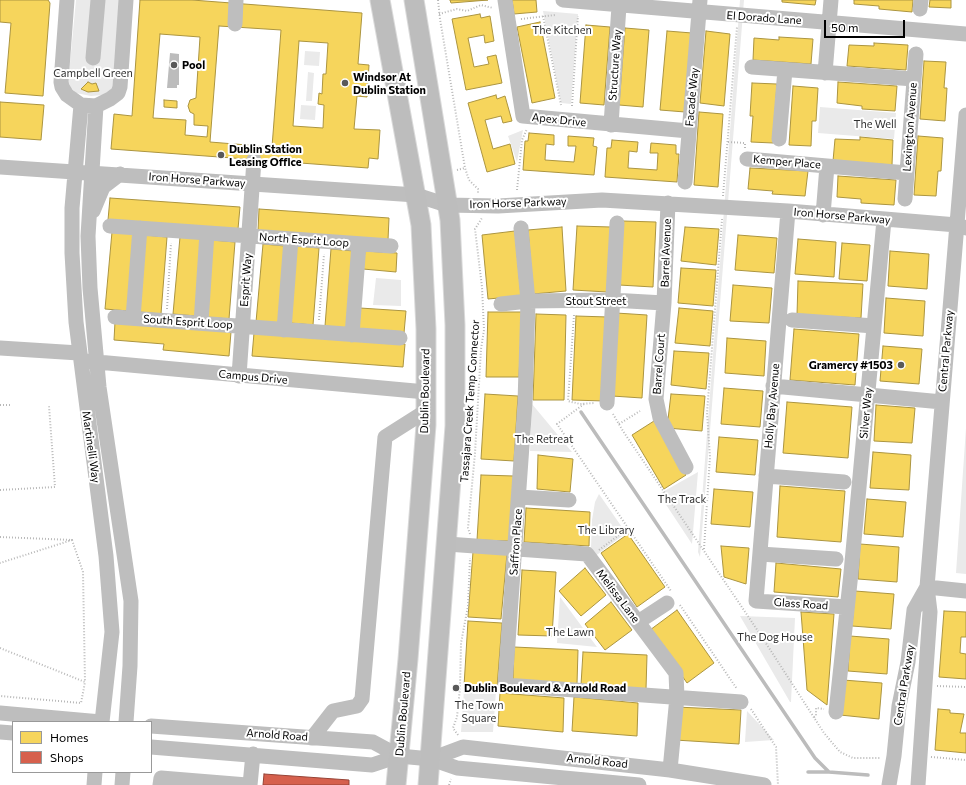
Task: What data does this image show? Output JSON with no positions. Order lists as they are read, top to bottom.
{
  "streets": {
    "main road": ["Dublin Boulevard"],
    "street": [
      "El Dorado Lane",
      "Structure Way",
      "Facade Way",
      "Apex Drive",
      "Lexington Avenue",
      "Kemper Place",
      "Iron Horse Parkway",
      "North Esprit Loop",
      "Barrel Avenue",
      "Esprit Way",
      "Stout Street",
      "South Esprit Loop",
      "Central Parkway",
      "Barrel Court",
      "Campus Drive",
      "Holly Bay Avenue",
      "Silver Way",
      "Martinelli Way",
      "Saffron Place",
      "Melissa Lane",
      "Glass Road",
      "Arnold Road"
    ],
    "path": ["Tassajara Creek Temp Connector"]
  },
  "crossings": [
    ["El Dorado Lane", "Structure Way"],
    ["El Dorado Lane", "Facade Way"],
    ["Structure Way", "Apex Drive"],
    ["Facade Way", "Apex Drive"],
    ["Lexington Avenue", "Kemper Place"],
    ["Iron Horse Parkway", "Barrel Avenue"],
    ["Iron Horse Parkway", "Esprit Way"],
    ["Iron Horse Parkway", "Central Parkway"],
    ["Iron Horse Parkway", "Dublin Boulevard"],
    ["Iron Horse Parkway", "Holly Bay Avenue"],
    ["Iron Horse Parkway", "Silver Way"],
    ["Iron Horse Parkway", "Martinelli Way"],
    ["North Esprit Loop", "Esprit Way"],
    ["Barrel Avenue", "Stout Street"],
    ["Barrel Avenue", "Barrel Court"],
    ["Esprit Way", "South Esprit Loop"],
    ["Esprit Way", "Campus Drive"],
    ["Stout Street", "Barrel Court"],
    ["Stout Street", "Saffron Place"],
    ["Campus Drive", "Dublin Boulevard"],
    ["Campus Drive", "Martinelli Way"],
    ["Dublin Boulevard", "Arnold Road"],
    ["Holly Bay Avenue", "Glass Road"],
    ["Silver Way", "Glass Road"],
    ["Saffron Place", "Melissa Lane"],
    ["Melissa Lane", "Arnold Road"]
  ],
  "parks": [
    "The Kitchen",
    "Campbell Green",
    "The Well",
    "The Retreat",
    "The Track",
    "The Library",
    "The Lawn",
    "The Dog House",
    "The Town Square"
  ],
  "places": [
    "Pool",
    "Windsor At Dublin Station",
    "Dublin Station Leasing Office",
    "Gramercy #1503",
    "Dublin Boulevard & Arnold Road"
  ],
  "legend": ["Homes", "Shops"],
  "scale_bar": "50 m"
}
